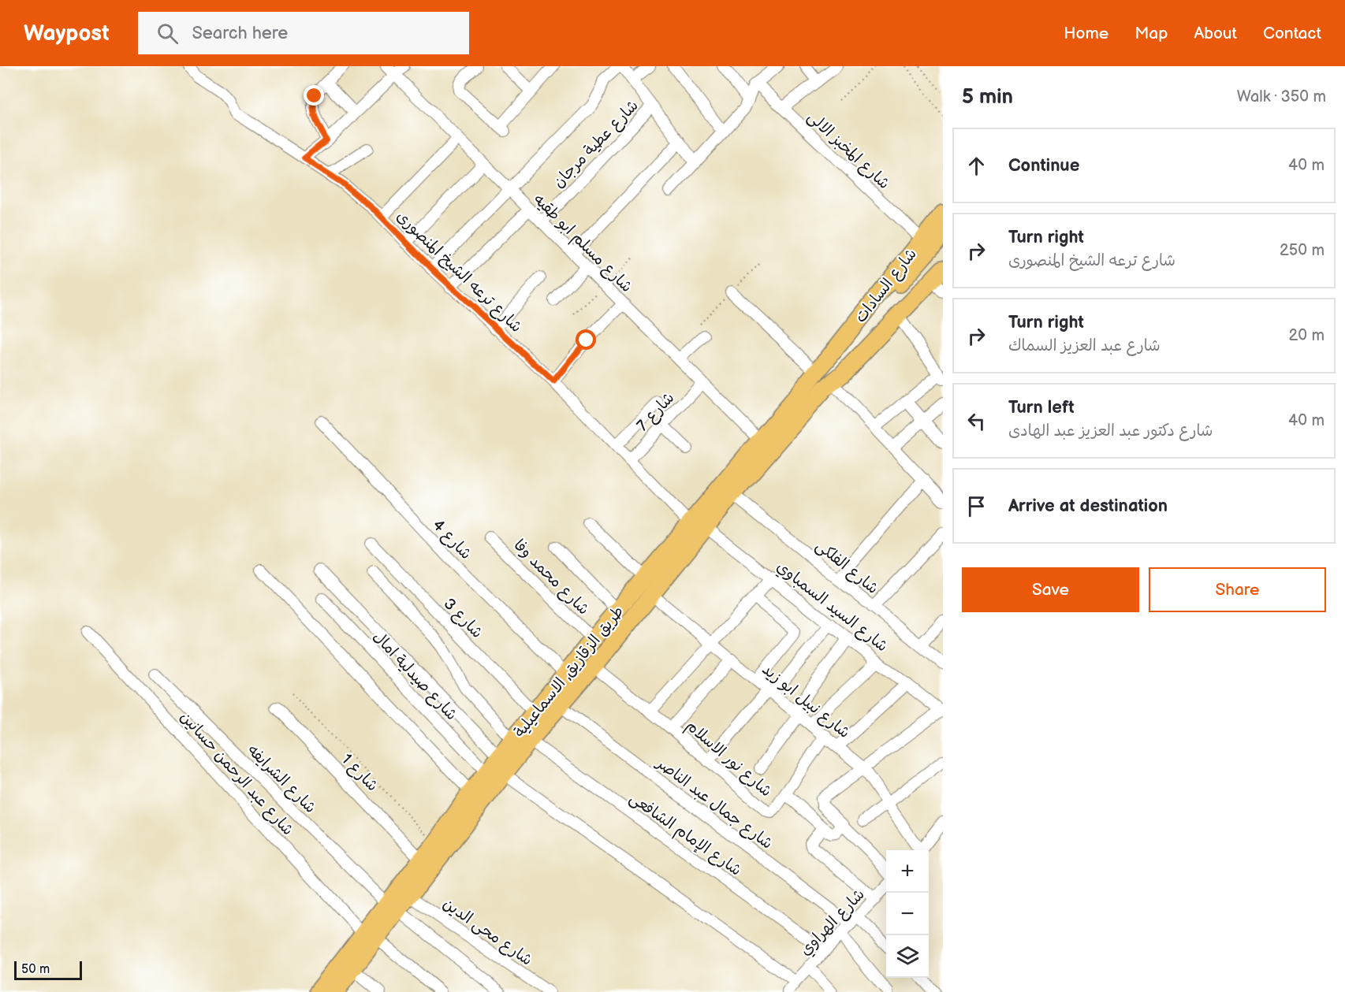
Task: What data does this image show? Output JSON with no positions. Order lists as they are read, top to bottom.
{
  "streets": {
    "highway": ["شارع السادات", "طريق الزقازيق, الاسماعيلية"],
    "street": [
      "شارع عطية مرجان",
      "شارع المخبز الالى",
      "شارع مسلم ابو طقيه",
      "شارع ترعه الشيخ المنصورى",
      "شارع 7",
      "شارع 4",
      "شارع الفلكى",
      "شارع محمد وفا",
      "شارع السيد السمباوي",
      "شارع 3",
      "شارع صيدلية امال",
      "شارع نبيل ابو زيد",
      "شارع نور الاسلام",
      "شارع 1",
      "شارع عبد الرحمن حسانين",
      "شارع الشرايفه",
      "شارع جمال عبد الناصر",
      "شارع الإمام الشافعى",
      "شارع الهراوي",
      "شارع محى الدين"
    ]
  },
  "crossings": [
    ["شارع عطية مرجان", "شارع مسلم ابو طقيه"],
    ["شارع المخبز الالى", "شارع السادات"],
    ["شارع مسلم ابو طقيه", "شارع 7"],
    ["شارع مسلم ابو طقيه", "طريق الزقازيق, الاسماعيلية"],
    ["شارع ترعه الشيخ المنصورى", "شارع 7"],
    ["شارع ترعه الشيخ المنصورى", "شارع السيد السمباوي"],
    ["شارع ترعه الشيخ المنصورى", "طريق الزقازيق, الاسماعيلية"],
    ["شارع السادات", "طريق الزقازيق, الاسماعيلية"],
    ["شارع 4", "طريق الزقازيق, الاسماعيلية"],
    ["شارع الفلكى", "طريق الزقازيق, الاسماعيلية"],
    ["شارع محمد وفا", "طريق الزقازيق, الاسماعيلية"],
    ["شارع السيد السمباوي", "طريق الزقازيق, الاسماعيلية"],
    ["شارع 3", "طريق الزقازيق, الاسماعيلية"],
    ["طريق الزقازيق, الاسماعيلية", "شارع صيدلية امال"],
    ["طريق الزقازيق, الاسماعيلية", "شارع نبيل ابو زيد"],
    ["طريق الزقازيق, الاسماعيلية", "شارع نور الاسلام"],
    ["طريق الزقازيق, الاسماعيلية", "شارع 1"],
    ["طريق الزقازيق, الاسماعيلية", "شارع عبد الرحمن حسانين"],
    ["طريق الزقازيق, الاسماعيلية", "شارع الشرايفه"],
    ["طريق الزقازيق, الاسماعيلية", "شارع جمال عبد الناصر"],
    ["طريق الزقازيق, الاسماعيلية", "شارع الإمام الشافعى"],
    ["طريق الزقازيق, الاسماعيلية", "شارع محى الدين"],
    ["شارع نبيل ابو زيد", "شارع نور الاسلام"],
    ["شارع جمال عبد الناصر", "شارع الهراوي"],
    ["شارع الإمام الشافعى", "شارع الهراوي"]
  ],
  "scale_bar": "50 m",
  "page": {
    "header": "Waypost",
    "search": "Search here",
    "nav": [
      "Home",
      "Map",
      "About",
      "Contact"
    ],
    "heading": ["5 min", "Walk · 350 m"],
    "list": [
      ["Continue", "40 m"],
      ["Turn right", "شارع ترعه الشيخ المنصورى", "250 m"],
      ["Turn right", "شارع عبد العزيز السماك", "20 m"],
      ["Turn left", "شارع دكتور عبد العزيز عبد الهادى", "40 m"],
      "Arrive at destination"
    ],
    "buttons": ["Save", "Share"],
    "map_buttons": ["+", "−"],
    "scale": "50 m"
  }
}
